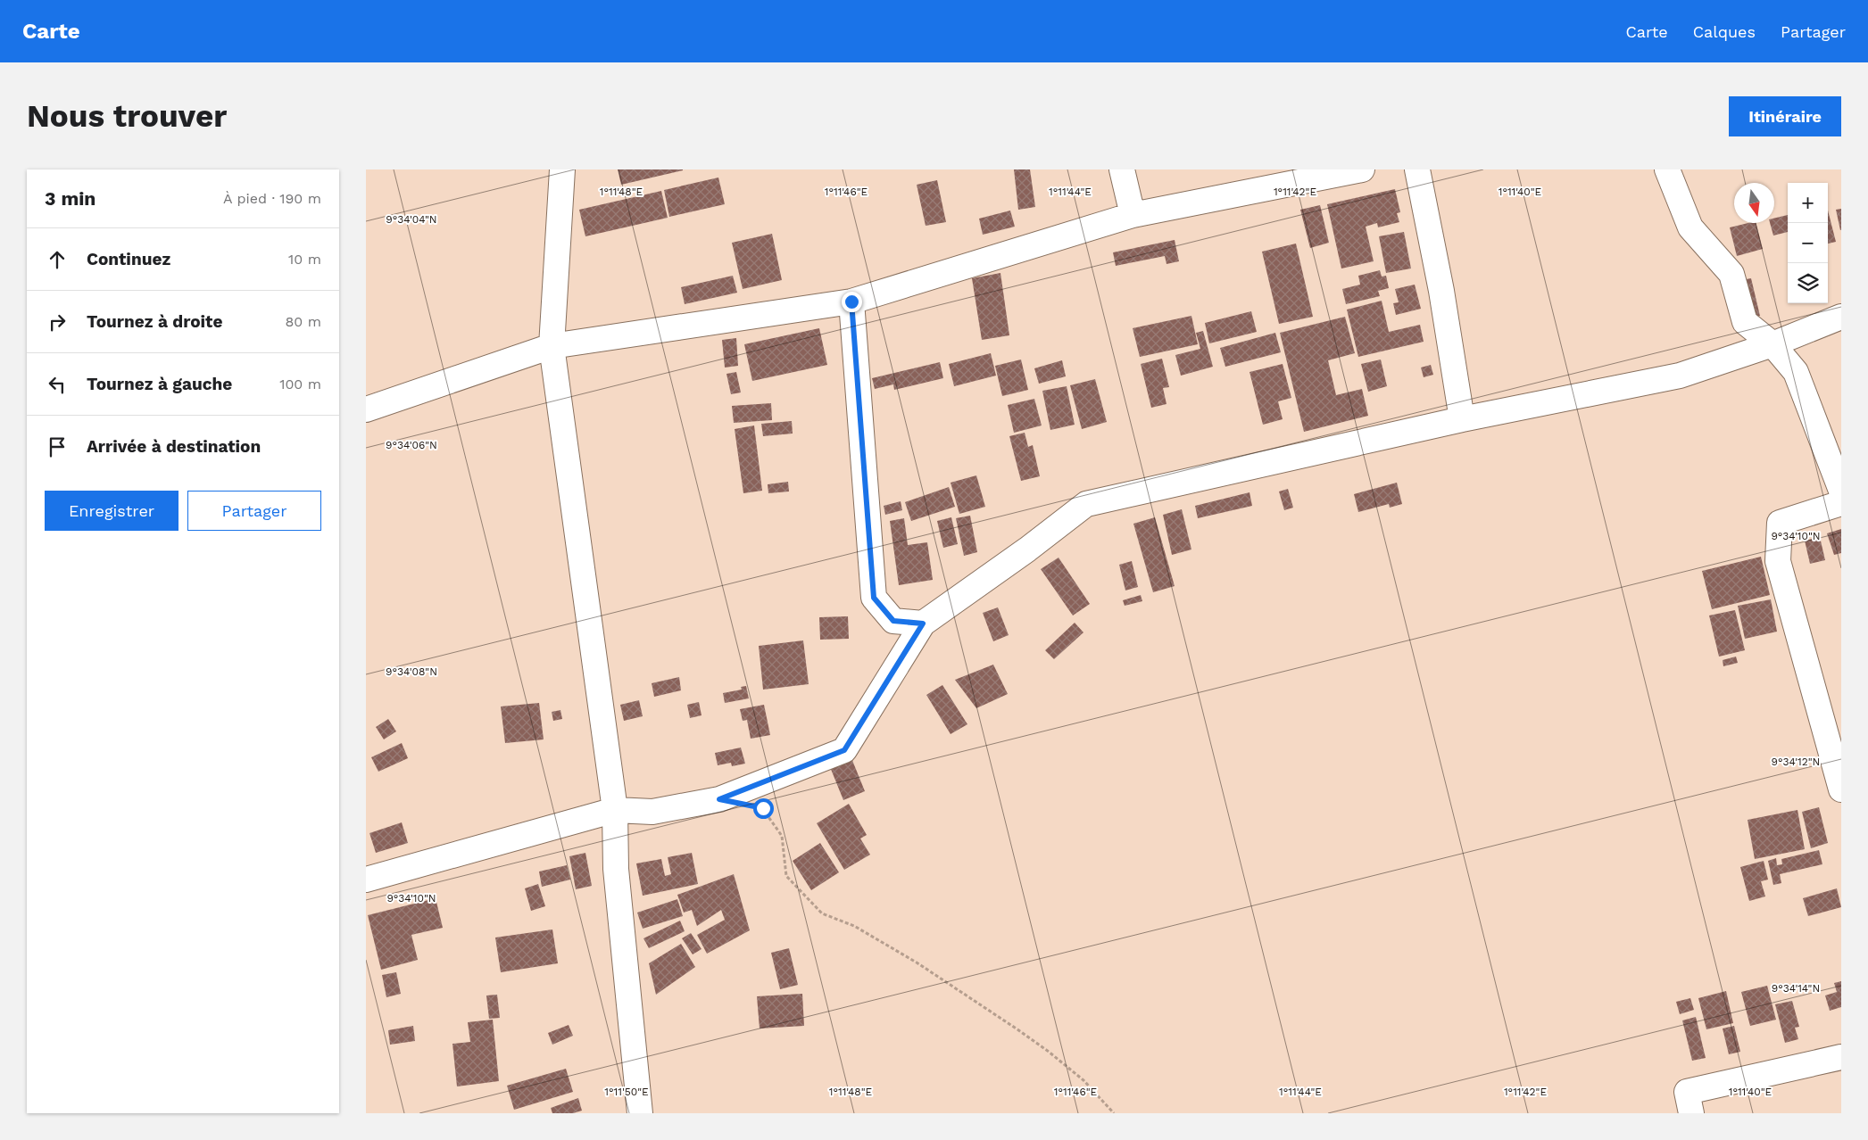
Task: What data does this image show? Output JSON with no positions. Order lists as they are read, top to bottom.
{
  "north": "bottom",
  "page": {
    "header": "Carte",
    "nav": ["Carte", "Calques", "Partager"],
    "buttons": [
      "Itinéraire",
      ["Enregistrer", "Partager"]
    ],
    "title": "Nous trouver",
    "heading": ["3 min", "À pied · 190 m"],
    "map_buttons": ["+", "−"],
    "list": [
      ["Continuez", "10 m"],
      ["Tournez à droite", "80 m"],
      ["Tournez à gauche", "100 m"],
      "Arrivée à destination"
    ]
  },
  "coordinates": [
    "1°11'48\"E",
    "1°11'46\"E",
    "1°11'44\"E",
    "1°11'42\"E",
    "1°11'40\"E",
    "9°34'04\"N",
    "9°34'06\"N",
    "9°34'10\"N",
    "9°34'08\"N",
    "9°34'12\"N",
    "9°34'14\"N",
    "1°11'50\"E"
  ]
}
